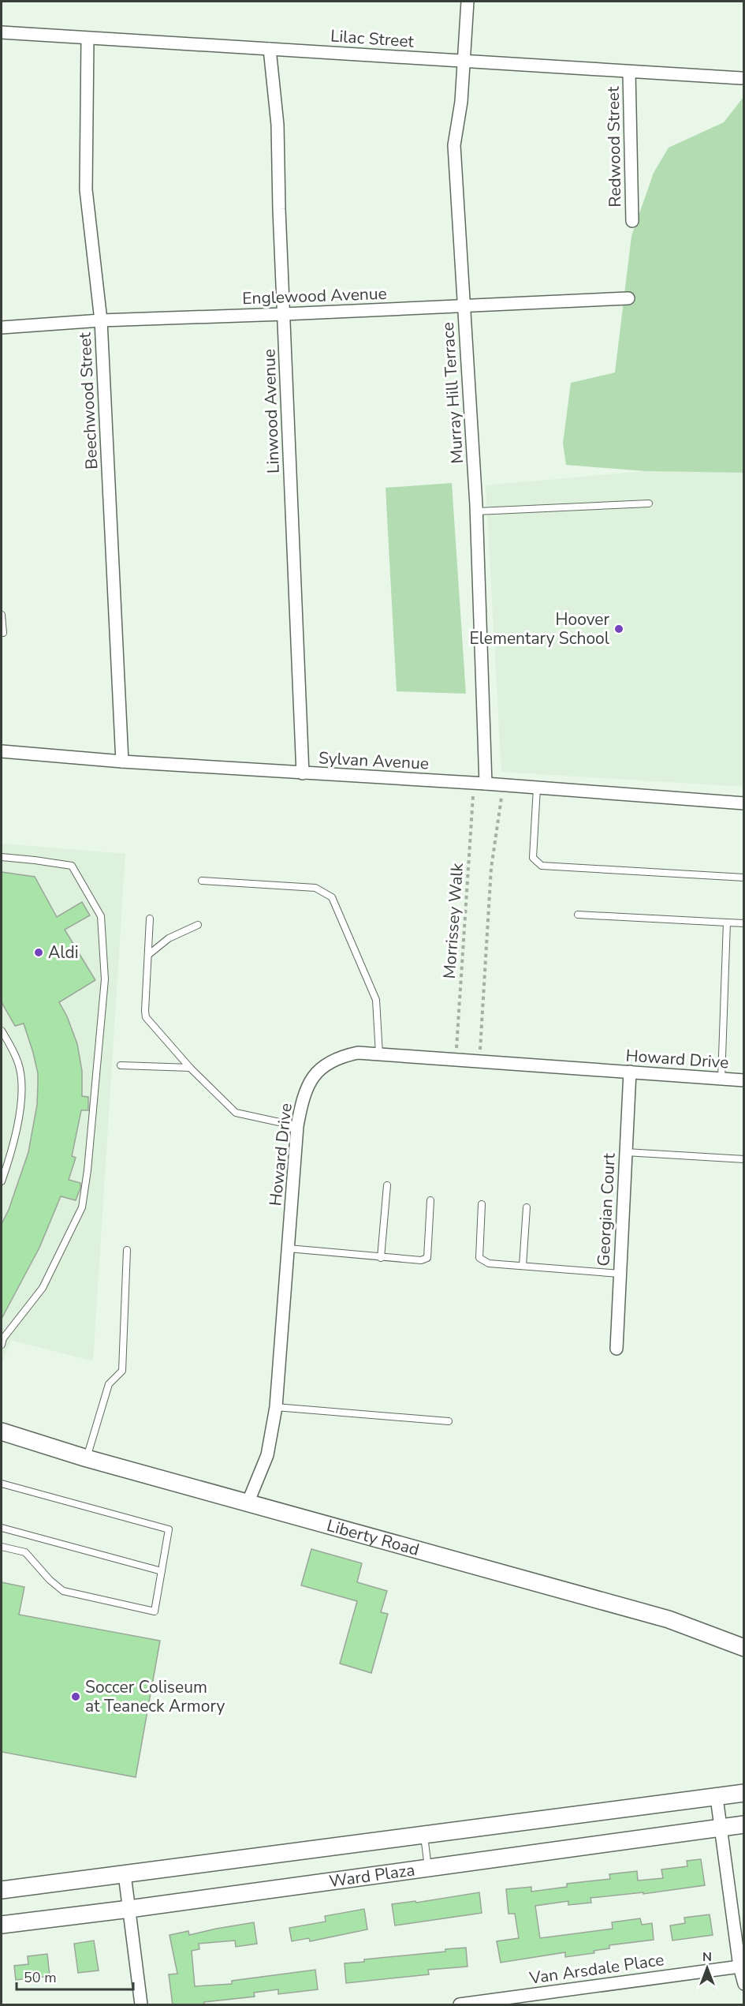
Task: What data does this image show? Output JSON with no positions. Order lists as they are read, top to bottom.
{
  "streets": {
    "street": [
      "Lilac Street",
      "Redwood Street",
      "Englewood Avenue",
      "Murray Hill Terrace",
      "Beechwood Street",
      "Linwood Avenue",
      "Sylvan Avenue",
      "Howard Drive",
      "Georgian Court",
      "Liberty Road",
      "Ward Plaza",
      "Van Arsdale Place"
    ],
    "path": ["Morrissey Walk"]
  },
  "crossings": [
    ["Lilac Street", "Redwood Street"],
    ["Lilac Street", "Murray Hill Terrace"],
    ["Lilac Street", "Beechwood Street"],
    ["Lilac Street", "Linwood Avenue"],
    ["Englewood Avenue", "Murray Hill Terrace"],
    ["Englewood Avenue", "Beechwood Street"],
    ["Englewood Avenue", "Linwood Avenue"],
    ["Murray Hill Terrace", "Sylvan Avenue"],
    ["Murray Hill Terrace", "Morrissey Walk"],
    ["Beechwood Street", "Sylvan Avenue"],
    ["Linwood Avenue", "Sylvan Avenue"],
    ["Sylvan Avenue", "Morrissey Walk"],
    ["Morrissey Walk", "Howard Drive"],
    ["Howard Drive", "Georgian Court"],
    ["Howard Drive", "Liberty Road"]
  ],
  "places": ["Hoover Elementary School", "Aldi", "Soccer Coliseum at Teaneck Armory"],
  "scale_bar": "50 m",
  "north": "top"
}
